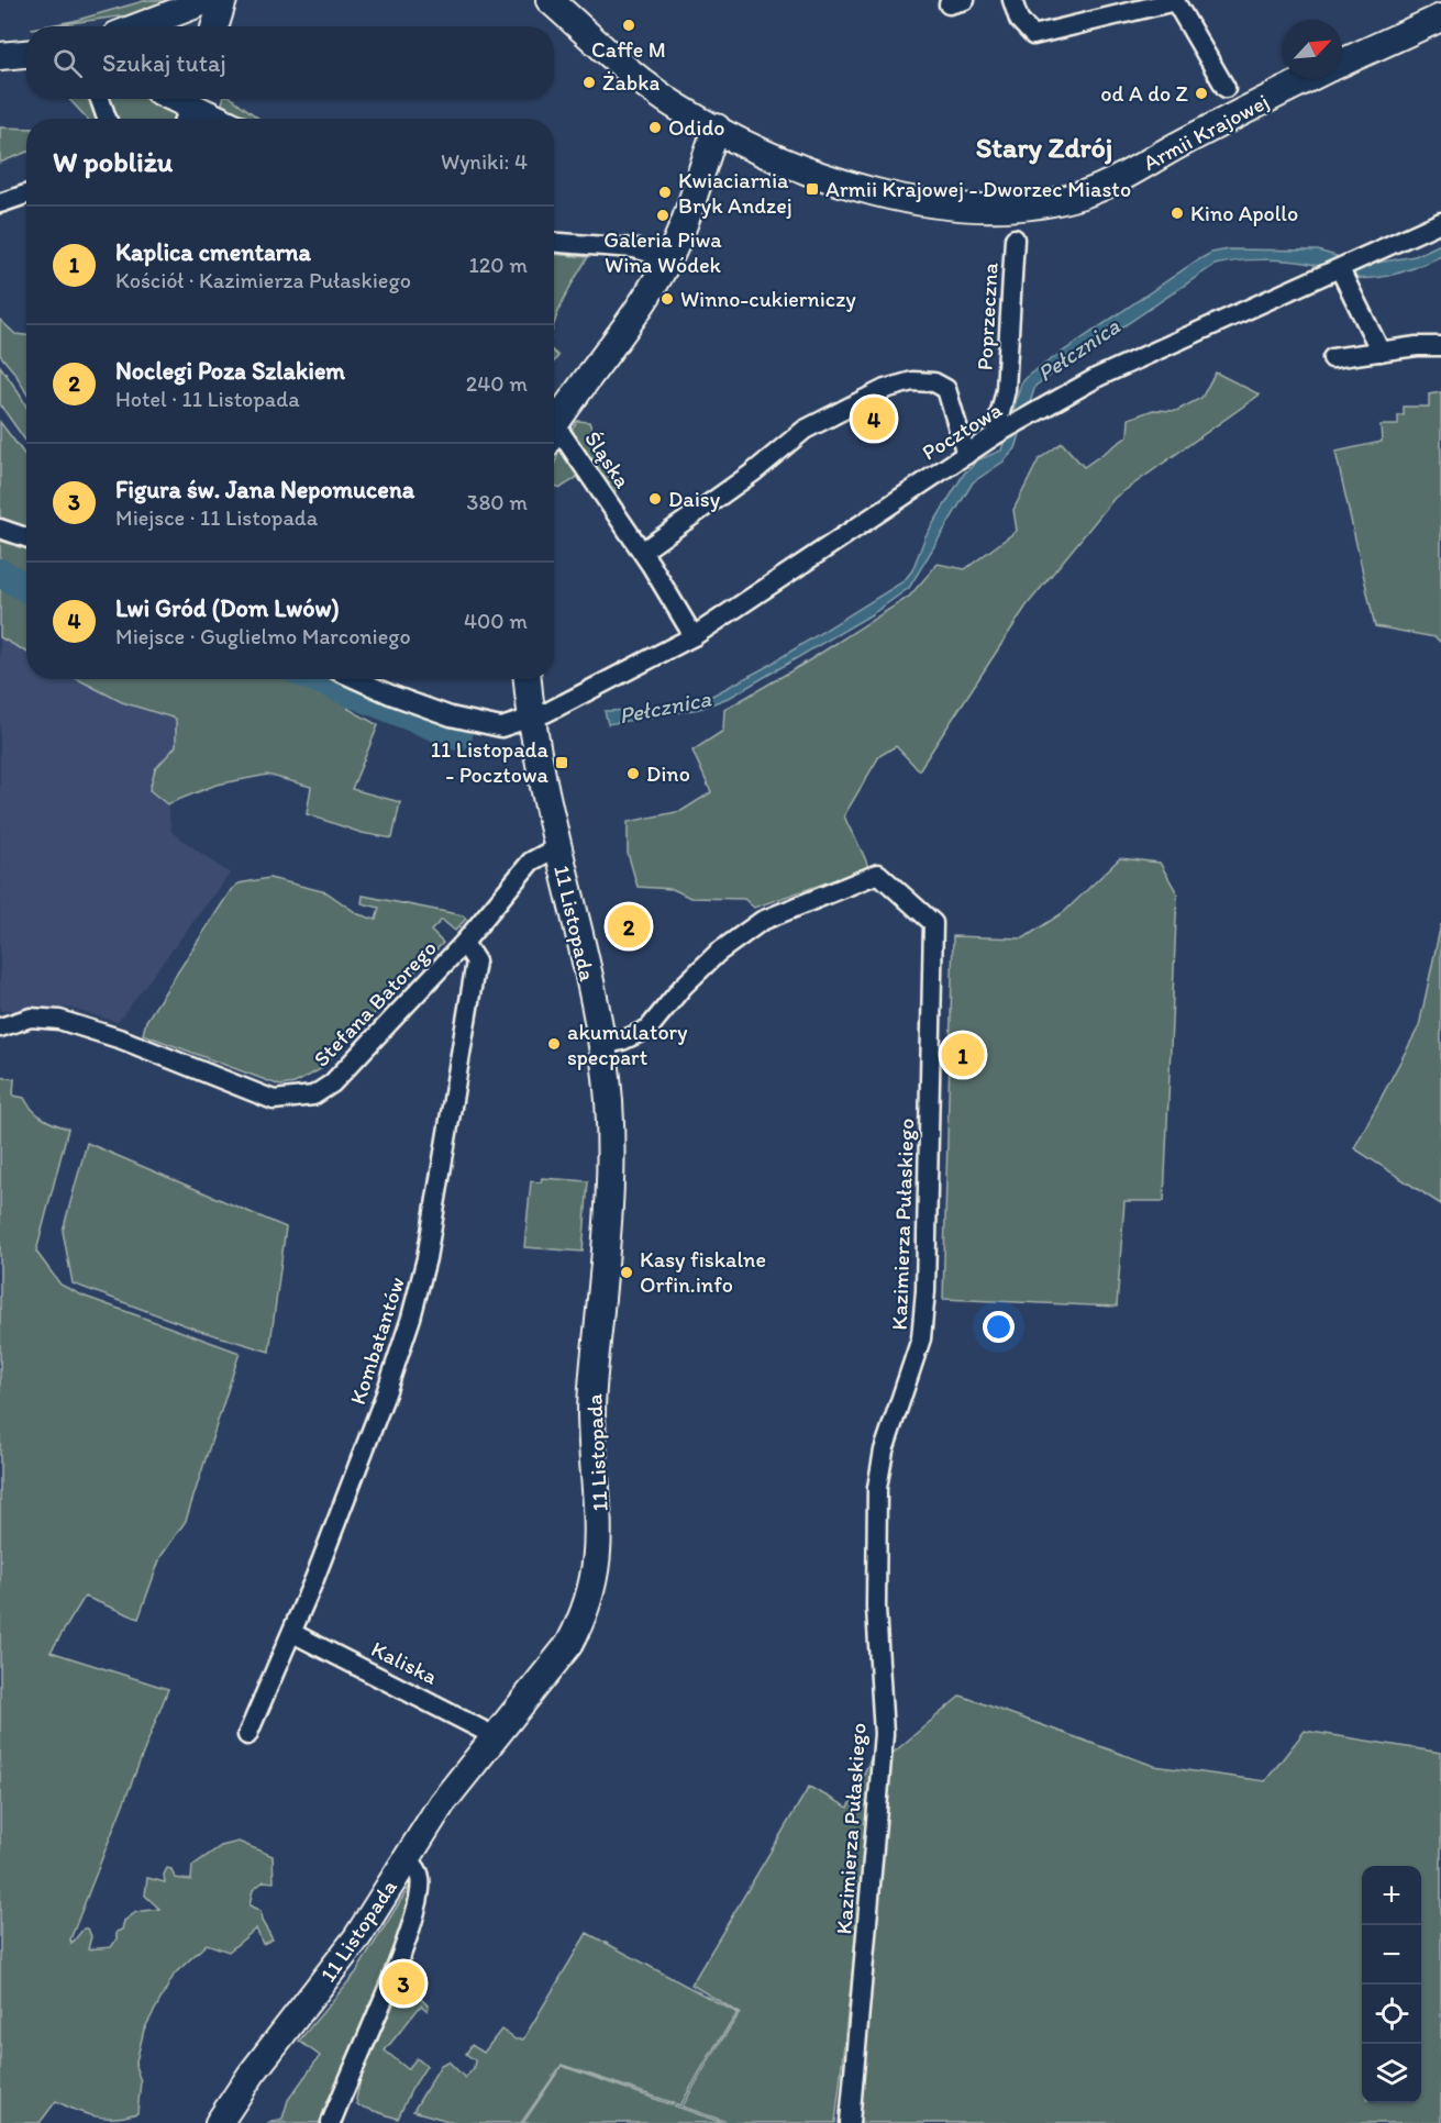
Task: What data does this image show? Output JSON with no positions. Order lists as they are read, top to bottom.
{
  "streets": {
    "main road": ["Armii Krajowej", "11 Listopada"],
    "street": [
      "Poprzeczna",
      "Pocztowa",
      "Śląska",
      "Stefana Batorego",
      "Kazimierza Pułaskiego",
      "Kombatantów",
      "Kaliska"
    ]
  },
  "crossings": [
    ["Poprzeczna", "Pocztowa"],
    ["Pocztowa", "Śląska"],
    ["Pocztowa", "11 Listopada"],
    ["11 Listopada", "Stefana Batorego"],
    ["11 Listopada", "Kazimierza Pułaskiego"],
    ["11 Listopada", "Kaliska"],
    ["Stefana Batorego", "Kombatantów"],
    ["Kombatantów", "Kaliska"]
  ],
  "districts": ["Stary Zdrój"],
  "water": ["Pełcznica"],
  "places": {
    "other": [
      "Caffe M",
      "Żabka",
      "od A do Z",
      "Odido",
      "Kwiaciarnia Bryk Andzej",
      "Kino Apollo",
      "Galeria Piwa Wina Wódek",
      "Winno-cukierniczy",
      "Daisy",
      "Dino",
      "akumulatory specpart",
      "Kasy fiskalne Orfin.info"
    ],
    "transit": ["Armii Krajowej - Dworzec Miasto", "11 Listopada - Pocztowa"]
  },
  "north": "top right",
  "page": {
    "search": "Szukaj tutaj",
    "heading": ["W pobliżu", "Wyniki: 4"],
    "list": [
      {
        "mark": "1",
        "name": "Kaplica cmentarna",
        "note": "Kościół · Kazimierza Pułaskiego",
        "value": "120 m"
      },
      {
        "mark": "2",
        "name": "Noclegi Poza Szlakiem",
        "note": "Hotel · 11 Listopada",
        "value": "240 m"
      },
      {
        "mark": "3",
        "name": "Figura św. Jana Nepomucena",
        "note": "Miejsce · 11 Listopada",
        "value": "380 m"
      },
      {
        "mark": "4",
        "name": "Lwi Gród (Dom Lwów)",
        "note": "Miejsce · Guglielmo Marconiego",
        "value": "400 m"
      }
    ],
    "pins": [
      "4",
      "2",
      "1",
      "3"
    ],
    "map_buttons": ["+", "−"]
  }
}
